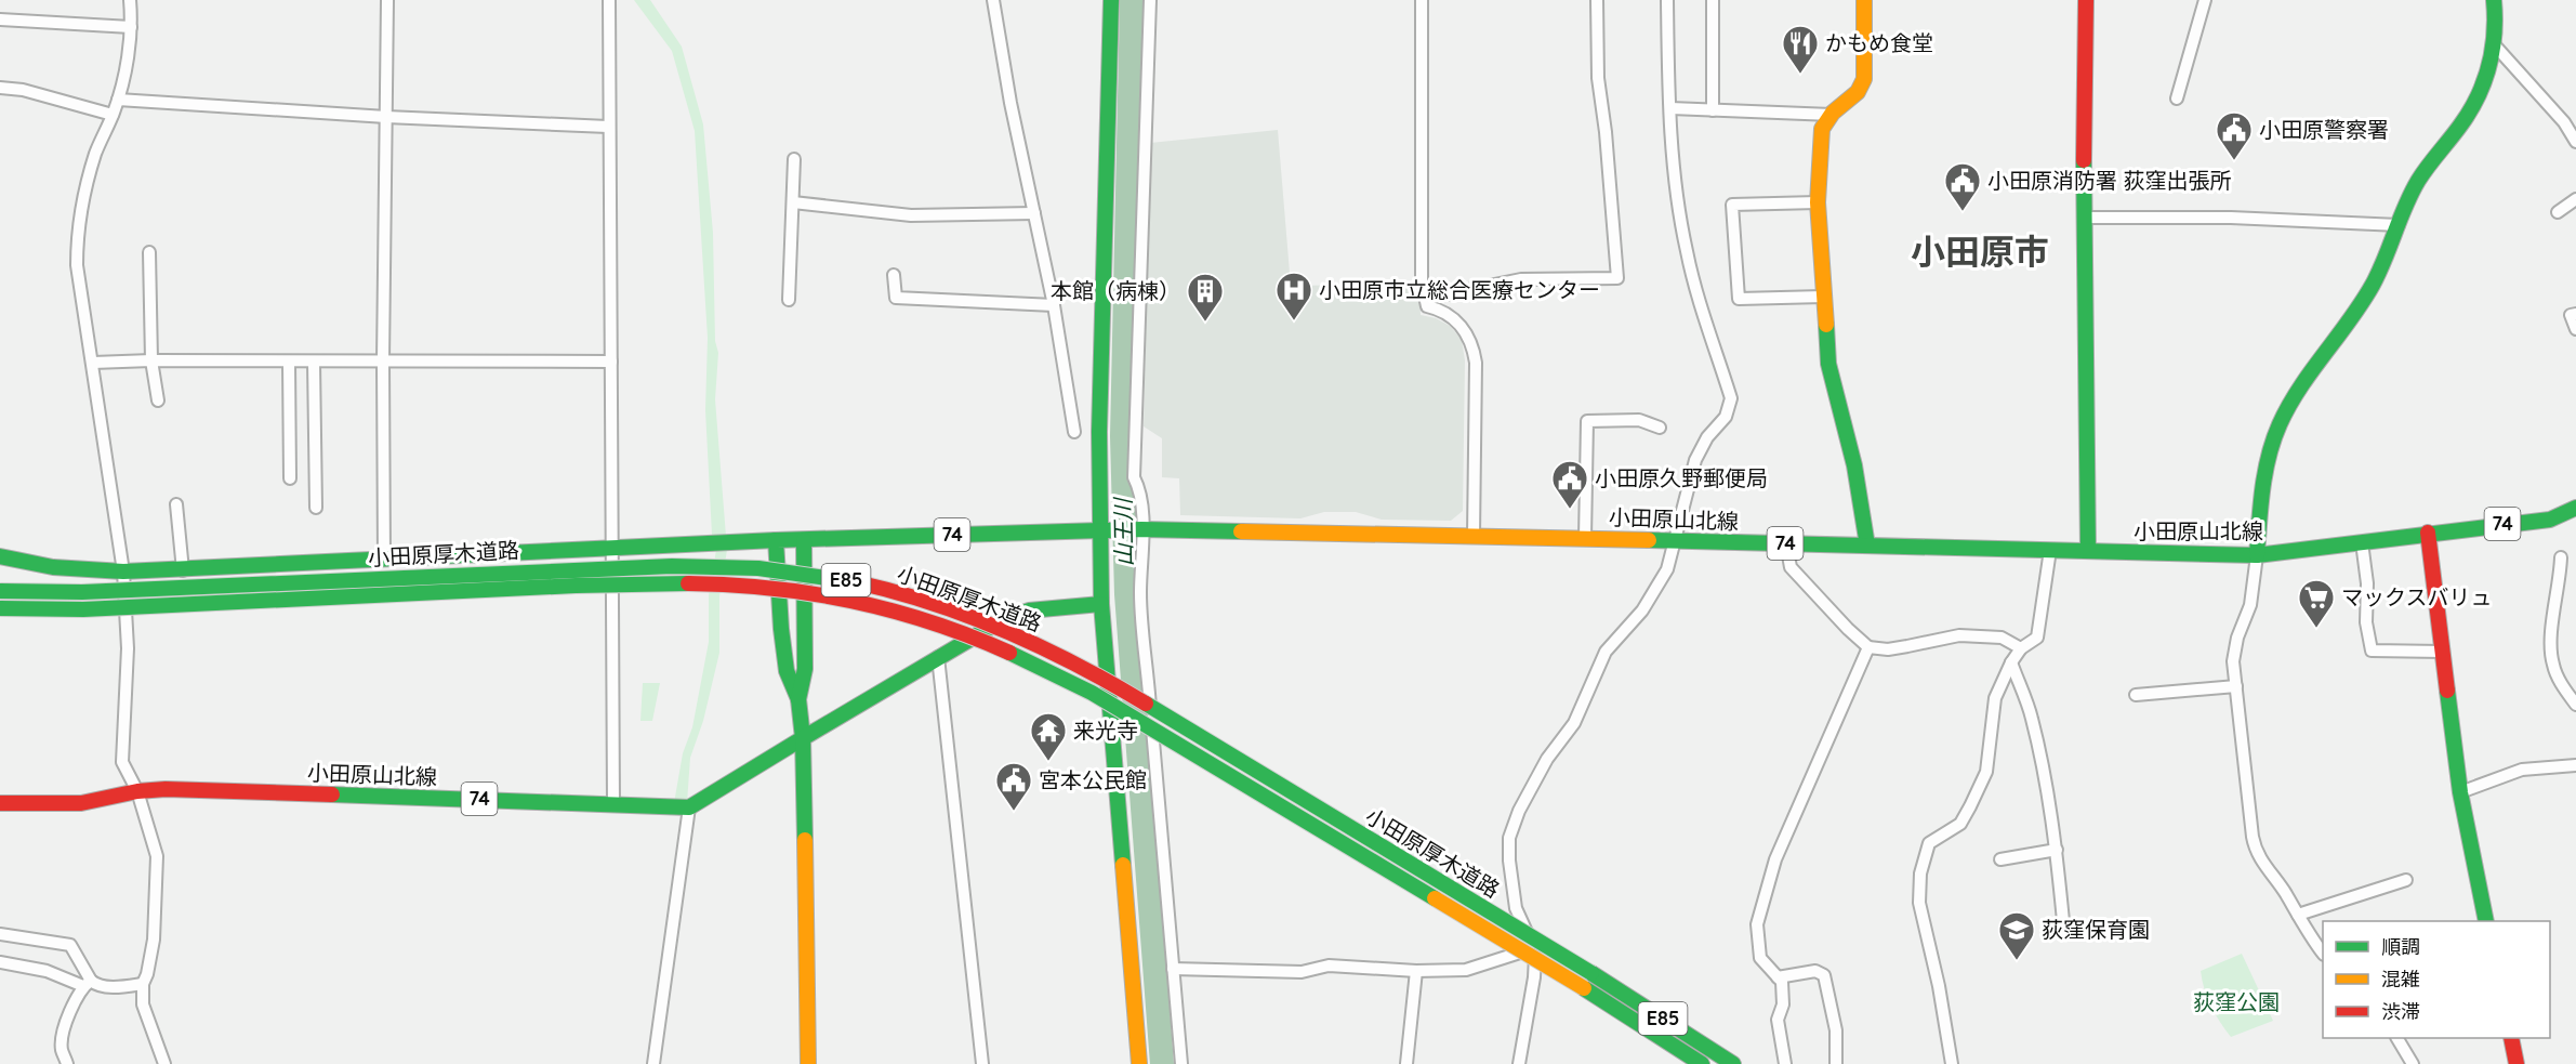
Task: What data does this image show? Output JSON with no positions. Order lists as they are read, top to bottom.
{
  "streets": {
    "main road": [
      "小田原山北線",
      "74",
      "小田原厚木道路",
      "E85"
    ]
  },
  "districts": ["小田原市"],
  "water": ["山王川"],
  "parks": ["荻窪公園"],
  "places": {
    "restaurant": ["かもめ食堂"],
    "public building": [
      "小田原警察署",
      "小田原消防署 荻窪出張所",
      "小田原久野郵便局",
      "宮本公民館"
    ],
    "hospital": ["小田原市立総合医療センター"],
    "building": ["本館（病棟）"],
    "supermarket": ["マックスバリュ"],
    "temple": ["来光寺"],
    "school or university": ["荻窪保育園"]
  },
  "legend": ["順調", "混雑", "渋滞"]
}
